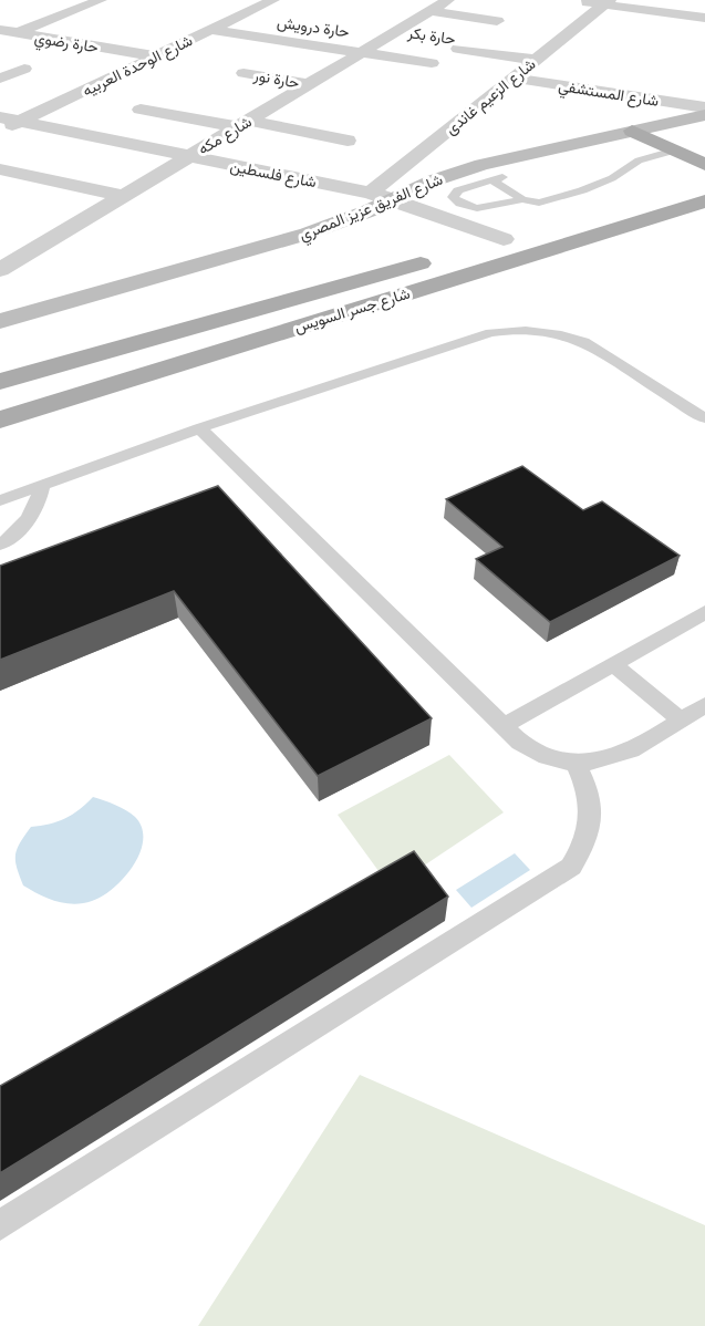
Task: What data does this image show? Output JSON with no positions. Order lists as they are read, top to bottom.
{
  "streets": {
    "main road": ["شارع جسر السويس"],
    "street": [
      "حارة درويش",
      "حارة بكر",
      "حارة رضوي",
      "شارع الوحدة العربيه",
      "حارة نور",
      "شارع المستشفي",
      "شارع الزعيم غاندى",
      "شارع مكه",
      "شارع فلسطين",
      "شارع الفريق عزيز المصري"
    ]
  },
  "crossings": [
    ["حارة درويش", "شارع الوحدة العربيه"],
    ["حارة بكر", "شارع الزعيم غاندى"],
    ["حارة بكر", "شارع مكه"],
    ["حارة رضوي", "شارع الوحدة العربيه"],
    ["شارع الوحدة العربيه", "شارع فلسطين"],
    ["حارة نور", "شارع مكه"],
    ["شارع المستشفي", "شارع الزعيم غاندى"],
    ["شارع الزعيم غاندى", "شارع فلسطين"],
    ["شارع مكه", "شارع فلسطين"],
    ["شارع فلسطين", "شارع الفريق عزيز المصري"]
  ]
}
